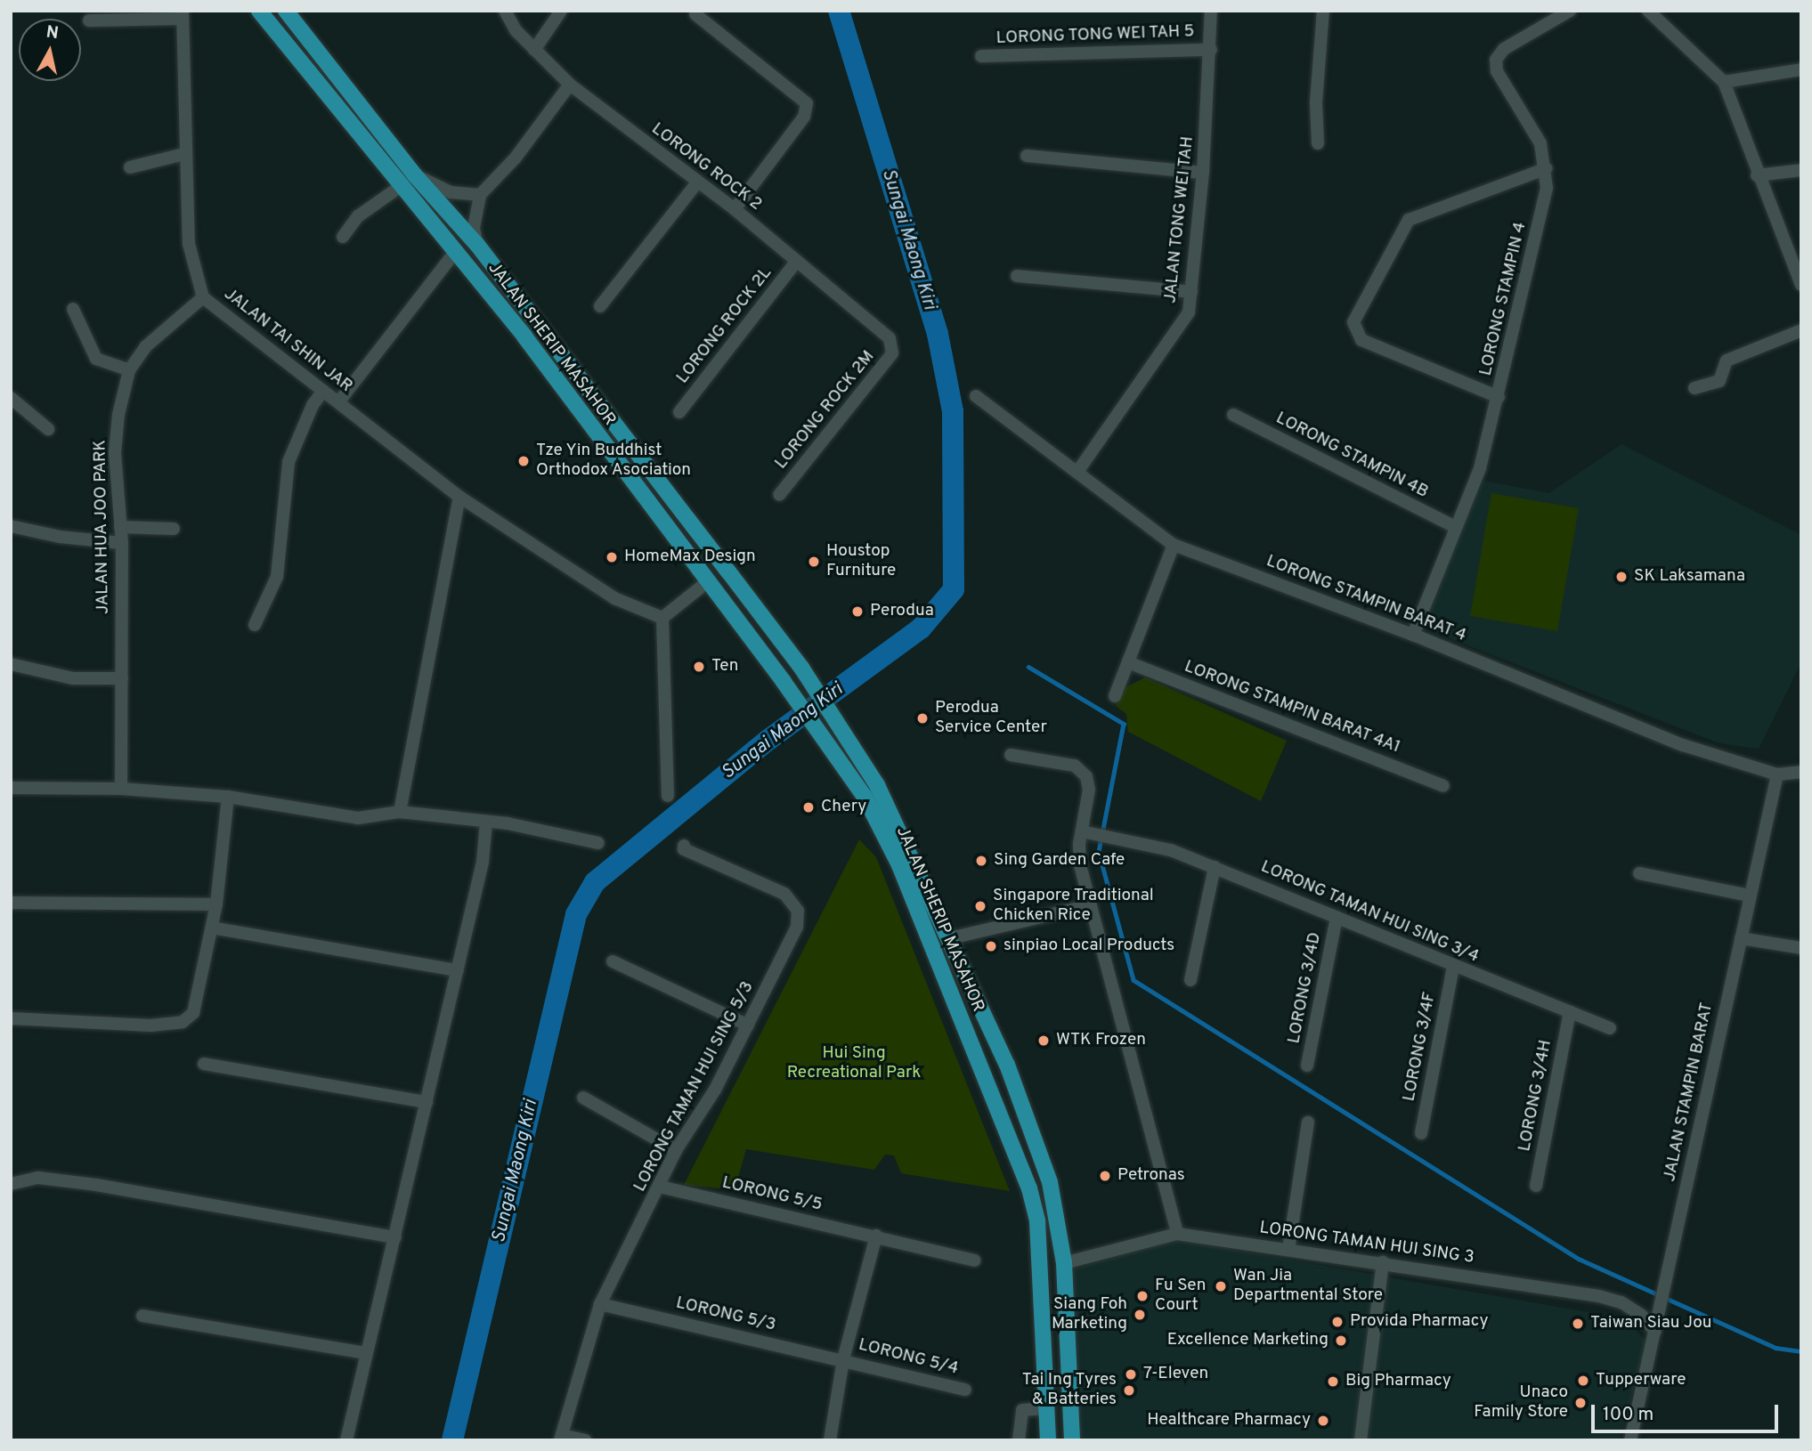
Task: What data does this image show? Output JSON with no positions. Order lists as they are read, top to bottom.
{
  "streets": {
    "main road": ["JALAN SHERIP MASAHOR"],
    "street": [
      "LORONG TONG WEI TAH 5",
      "LORONG ROCK 2",
      "JALAN TONG WEI TAH",
      "LORONG STAMPIN 4",
      "LORONG ROCK 2L",
      "JALAN TAI SHIN JAR",
      "LORONG ROCK 2M",
      "LORONG STAMPIN 4B",
      "JALAN HUA JOO PARK",
      "LORONG STAMPIN BARAT 4",
      "LORONG STAMPIN BARAT 4A1",
      "LORONG TAMAN HUI SING 3/4",
      "LORONG 3/4D",
      "LORONG 3/4F",
      "LORONG TAMAN HUI SING 5/3",
      "JALAN STAMPIN BARAT",
      "LORONG 3/4H",
      "LORONG 5/5",
      "LORONG TAMAN HUI SING 3",
      "LORONG 5/3",
      "LORONG 5/4"
    ]
  },
  "crossings": [
    ["LORONG TONG WEI TAH 5", "JALAN TONG WEI TAH"],
    ["LORONG ROCK 2", "LORONG ROCK 2L"],
    ["LORONG ROCK 2", "LORONG ROCK 2M"],
    ["JALAN TONG WEI TAH", "LORONG STAMPIN BARAT 4"],
    ["LORONG STAMPIN 4", "LORONG STAMPIN 4B"],
    ["LORONG STAMPIN 4", "LORONG STAMPIN BARAT 4"],
    ["JALAN TAI SHIN JAR", "JALAN HUA JOO PARK"],
    ["JALAN SHERIP MASAHOR", "LORONG TAMAN HUI SING 3"],
    ["LORONG STAMPIN BARAT 4", "JALAN STAMPIN BARAT"],
    ["LORONG TAMAN HUI SING 3/4", "LORONG 3/4D"],
    ["LORONG TAMAN HUI SING 3/4", "LORONG 3/4F"],
    ["LORONG TAMAN HUI SING 3/4", "LORONG 3/4H"],
    ["LORONG TAMAN HUI SING 5/3", "LORONG 5/5"],
    ["LORONG TAMAN HUI SING 5/3", "LORONG 5/3"],
    ["JALAN STAMPIN BARAT", "LORONG TAMAN HUI SING 3"],
    ["LORONG 5/3", "LORONG 5/4"]
  ],
  "water": ["Sungai Maong Kiri"],
  "parks": ["Hui Sing Recreational Park"],
  "places": [
    "Tze Yin Buddhist Orthodox Asociation",
    "HomeMax Design",
    "Houstop Furniture",
    "SK Laksamana",
    "Perodua",
    "Ten",
    "Perodua Service Center",
    "Chery",
    "Sing Garden Cafe",
    "Singapore Traditional Chicken Rice",
    "sinpiao Local Products",
    "WTK Frozen",
    "Petronas",
    "Wan Jia Departmental Store",
    "Fu Sen Court",
    "Siang Foh Marketing",
    "Provida Pharmacy",
    "Taiwan Siau Jou",
    "Excellence Marketing",
    "7-Eleven",
    "Tupperware",
    "Big Pharmacy",
    "Tai Ing Tyres & Batteries",
    "Unaco Family Store",
    "Healthcare Pharmacy"
  ],
  "scale_bar": "100 m",
  "north": "top"
}
